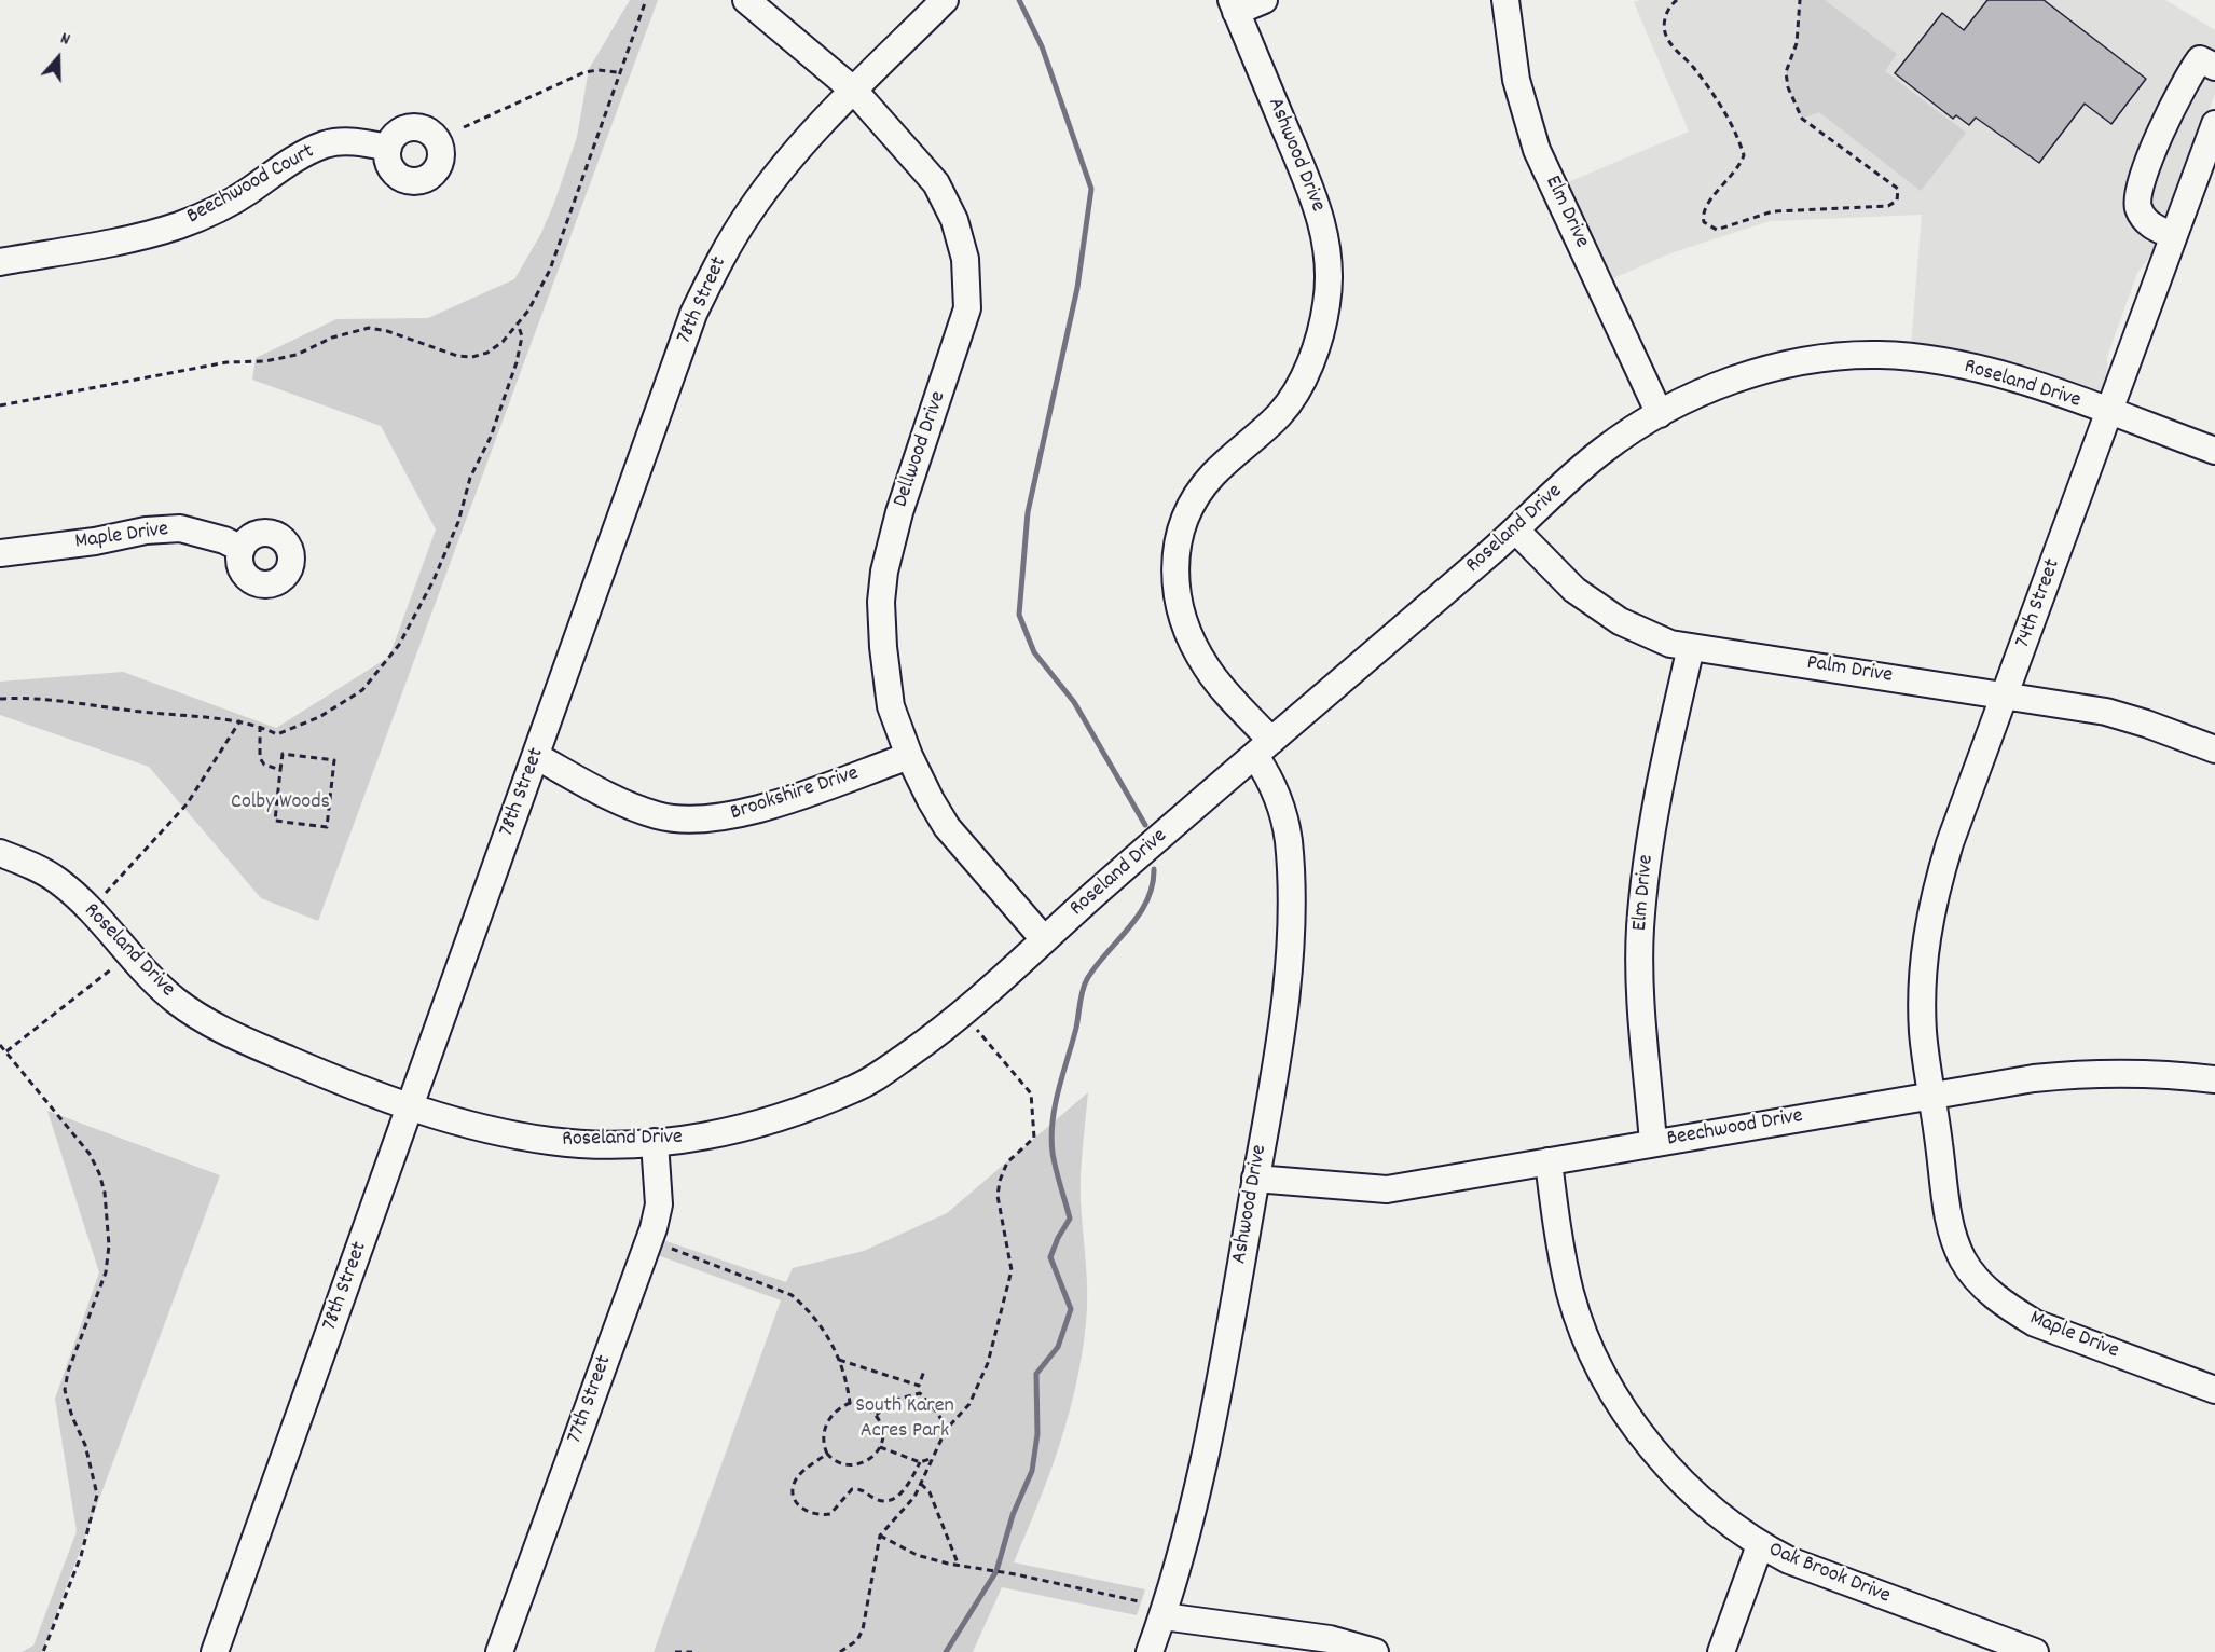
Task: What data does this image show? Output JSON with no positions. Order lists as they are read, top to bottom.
{
  "streets": {
    "street": [
      "Ashwood Drive",
      "Beechwood Court",
      "Elm Drive",
      "78th Street",
      "Roseland Drive",
      "Dellwood Drive",
      "Maple Drive",
      "74th Street",
      "Palm Drive",
      "Brookshire Drive",
      "Beechwood Drive",
      "77th Street",
      "Oak Brook Drive"
    ]
  },
  "crossings": [
    ["Ashwood Drive", "Roseland Drive"],
    ["Ashwood Drive", "Beechwood Drive"],
    ["Elm Drive", "Roseland Drive"],
    ["Elm Drive", "Palm Drive"],
    ["Elm Drive", "Beechwood Drive"],
    ["78th Street", "Roseland Drive"],
    ["78th Street", "Dellwood Drive"],
    ["78th Street", "Brookshire Drive"],
    ["Roseland Drive", "Dellwood Drive"],
    ["Roseland Drive", "74th Street"],
    ["Roseland Drive", "Palm Drive"],
    ["Roseland Drive", "77th Street"],
    ["Dellwood Drive", "Brookshire Drive"],
    ["Maple Drive", "74th Street"],
    ["Maple Drive", "Beechwood Drive"],
    ["74th Street", "Palm Drive"],
    ["74th Street", "Beechwood Drive"],
    ["Beechwood Drive", "Oak Brook Drive"]
  ],
  "parks": ["Colby Woods", "South Karen Acres Park"],
  "north": "top"
}
